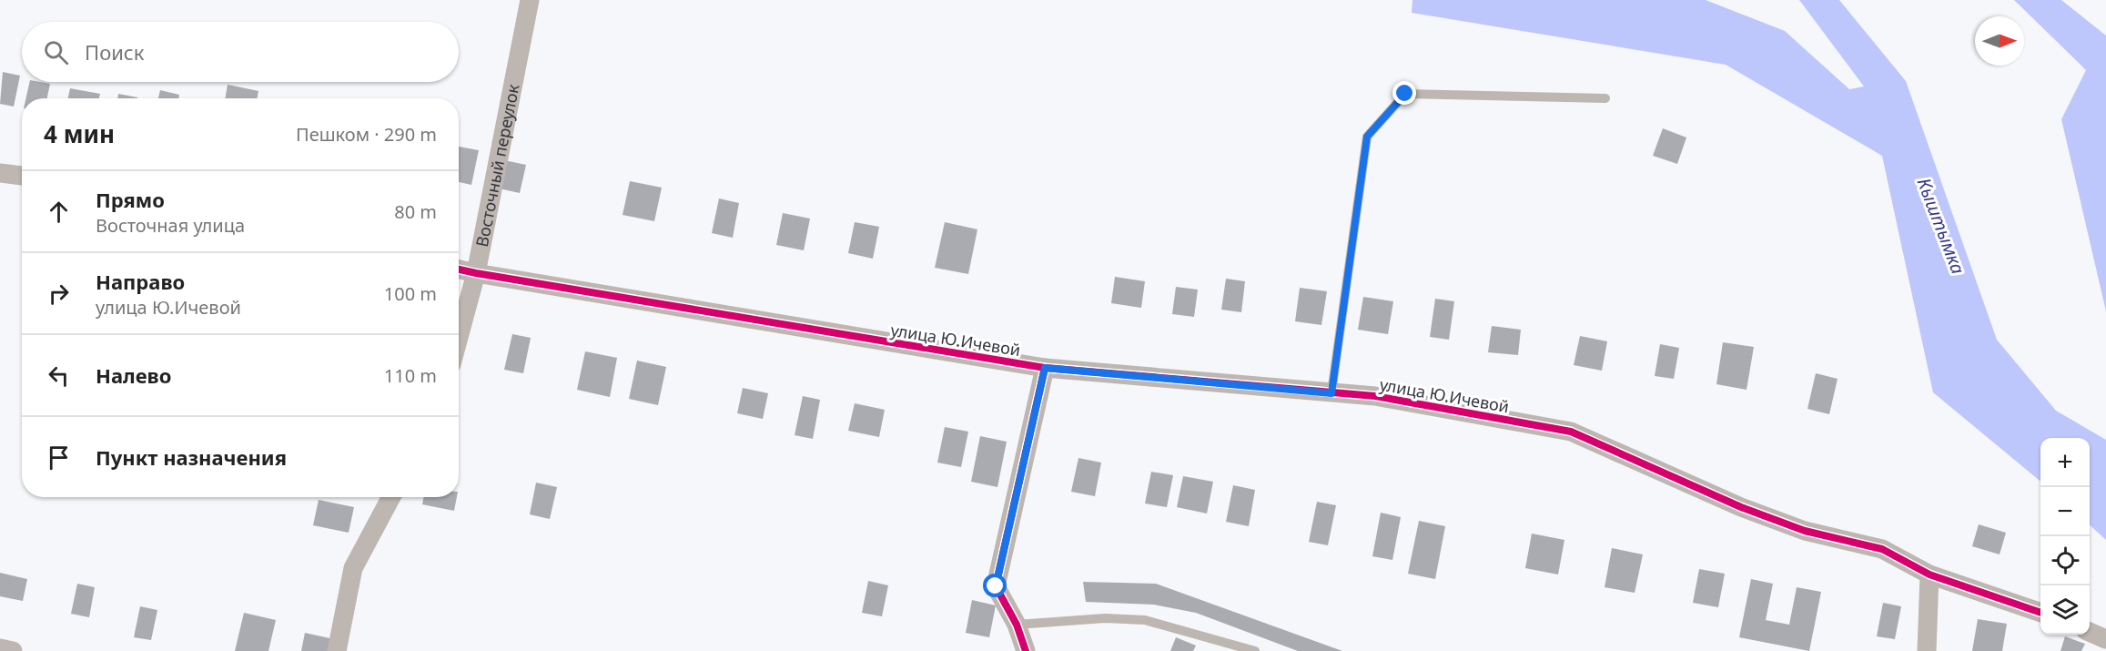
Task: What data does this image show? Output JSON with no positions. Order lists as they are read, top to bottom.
{
  "streets": {
    "street": ["Восточный переулок", "улица Ю.Ичевой"]
  },
  "crossings": [
    ["Восточный переулок", "улица Ю.Ичевой"]
  ],
  "water": ["Кыштымка"],
  "north": "right",
  "page": {
    "search": "Поиск",
    "heading": ["4 мин", "Пешком · 290 m"],
    "list": [
      ["Прямо", "Восточная улица", "80 m"],
      ["Направо", "улица Ю.Ичевой", "100 m"],
      ["Налево", "110 m"],
      "Пункт назначения"
    ],
    "map_buttons": ["+", "−"]
  }
}
